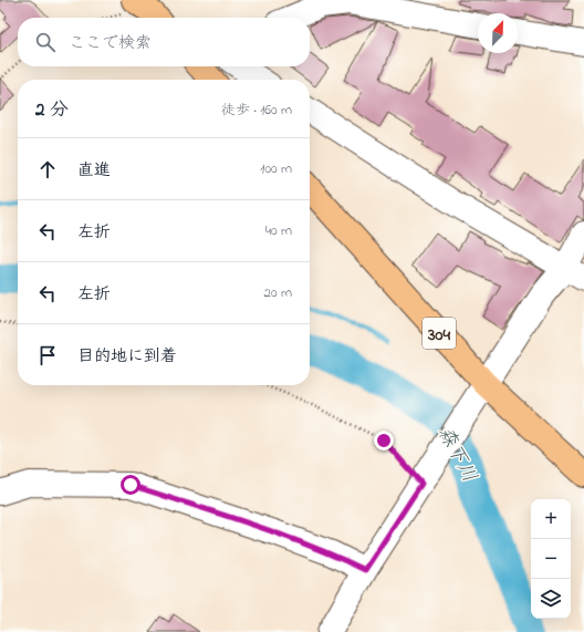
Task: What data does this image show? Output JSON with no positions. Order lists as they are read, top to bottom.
{
  "streets": {
    "highway": ["304"]
  },
  "water": ["森下川"],
  "north": "top right",
  "page": {
    "search": "ここで検索",
    "heading": ["2 分", "徒歩 · 160 m"],
    "list": [
      ["直進", "100 m"],
      ["左折", "40 m"],
      ["左折", "20 m"],
      "目的地に到着"
    ],
    "map_buttons": ["+", "−"]
  }
}
